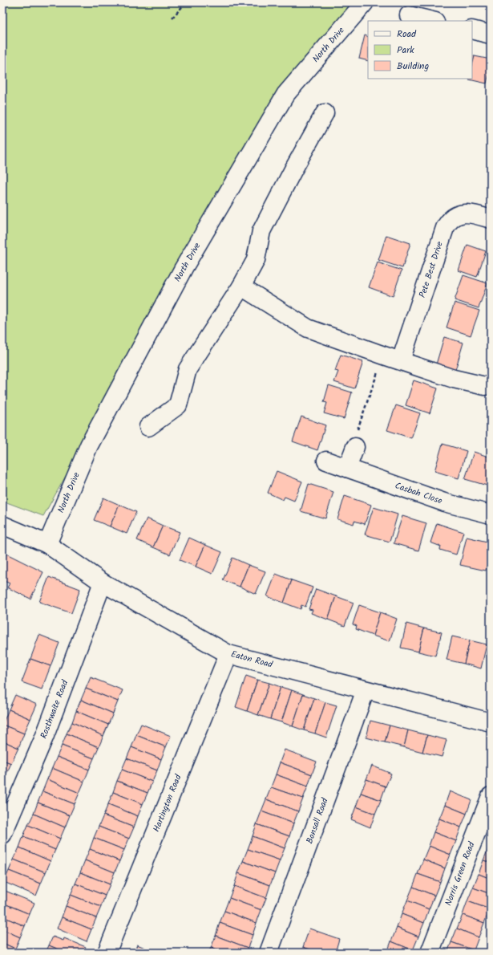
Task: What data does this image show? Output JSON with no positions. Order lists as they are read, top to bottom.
{
  "streets": {
    "street": [
      "North Drive",
      "Pete Best Drive",
      "Casbah Close",
      "Eaton Road",
      "Rosthwaite Road",
      "Hartington Road",
      "Bonsall Road",
      "Norris Green Road"
    ]
  },
  "crossings": [
    ["North Drive", "Eaton Road"],
    ["Eaton Road", "Rosthwaite Road"],
    ["Eaton Road", "Hartington Road"],
    ["Eaton Road", "Bonsall Road"]
  ],
  "legend": ["Road", "Park", "Building"]
}
